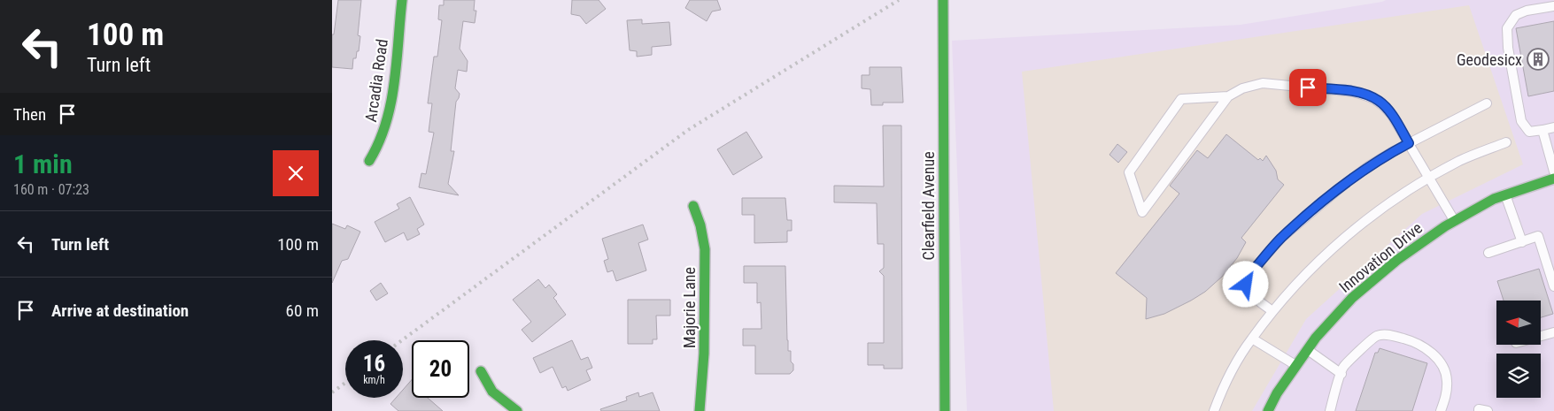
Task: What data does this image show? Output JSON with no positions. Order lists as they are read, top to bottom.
{
  "streets": {
    "street": [
      "Arcadia Road",
      "Clearfield Avenue",
      "Innovation Drive",
      "Majorie Lane"
    ]
  },
  "places": {
    "building": ["Geodesicx"]
  },
  "north": "left",
  "page": {
    "turn": ["100 m", "Turn left"],
    "then": "Then",
    "heading": ["1 min", "160 m · 07:23"],
    "list": [
      {
        "name": "Turn left",
        "value": "100 m"
      },
      {
        "name": "Arrive at destination",
        "value": "60 m"
      }
    ],
    "speed": "16 km/h",
    "limit": "20"
  }
}
